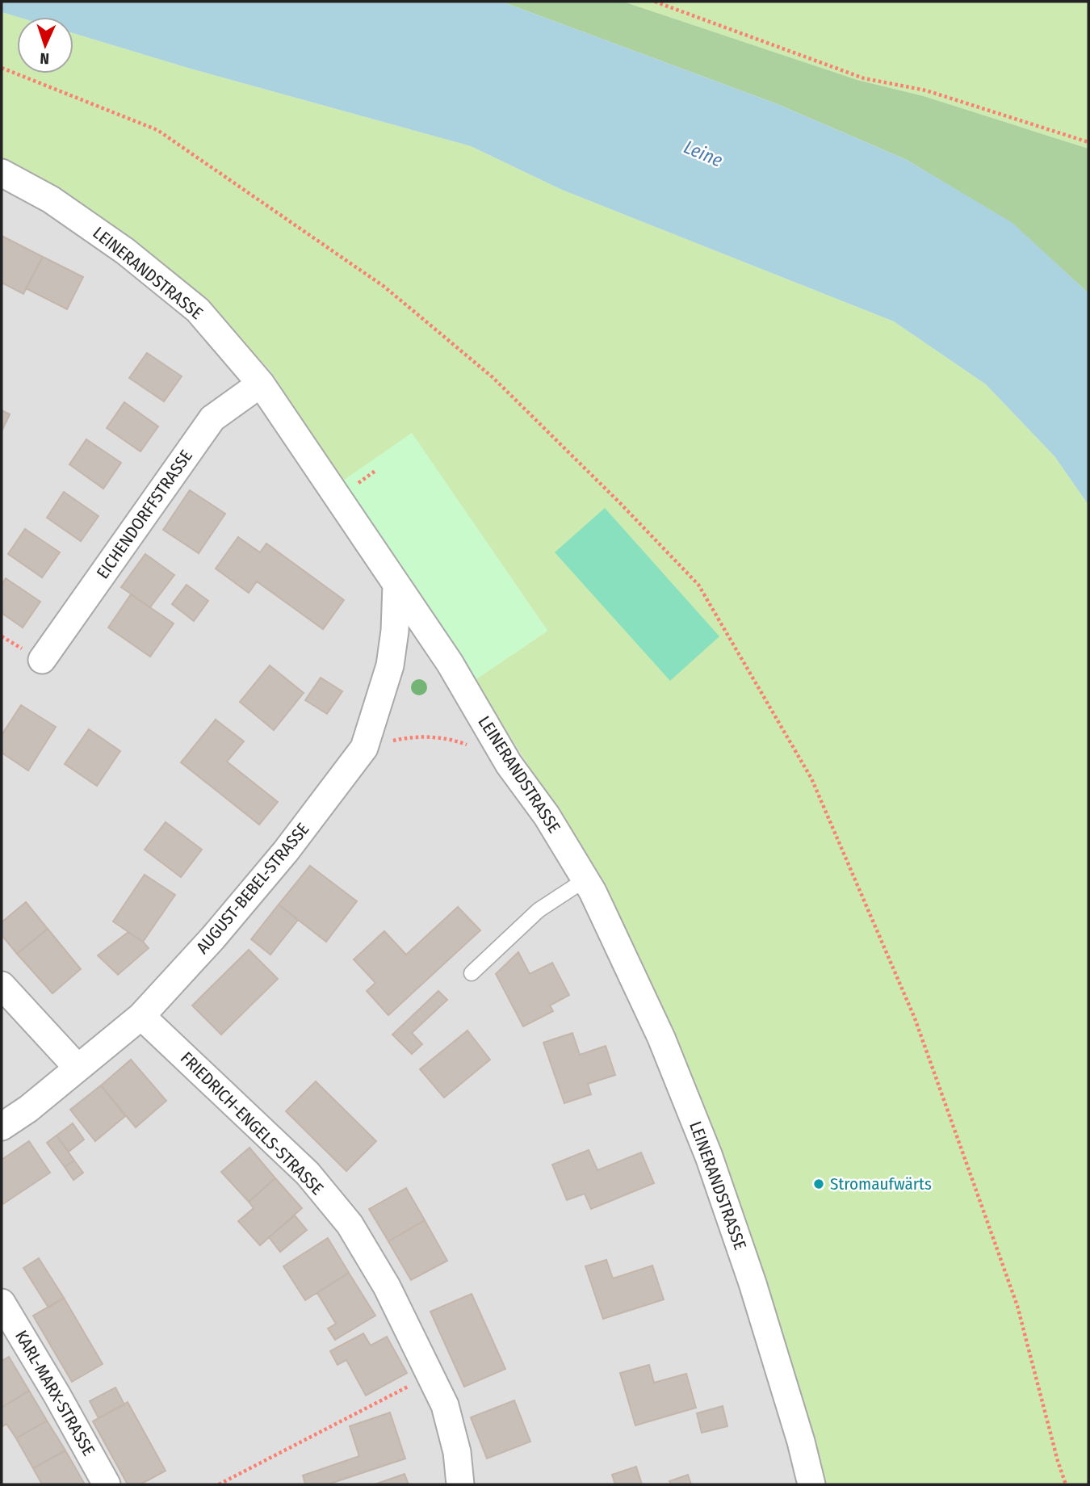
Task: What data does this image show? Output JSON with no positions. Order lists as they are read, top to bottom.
{
  "streets": {
    "street": [
      "LEINERANDSTRASSE",
      "EICHENDORFFSTRASSE",
      "AUGUST-BEBEL-STRASSE",
      "FRIEDRICH-ENGELS-STRASSE",
      "KARL-MARX-STRASSE"
    ]
  },
  "crossings": [
    ["LEINERANDSTRASSE", "EICHENDORFFSTRASSE"],
    ["LEINERANDSTRASSE", "AUGUST-BEBEL-STRASSE"],
    ["AUGUST-BEBEL-STRASSE", "FRIEDRICH-ENGELS-STRASSE"]
  ],
  "water": ["Leine"],
  "places": ["Stromaufwärts"],
  "north": "bottom"
}
